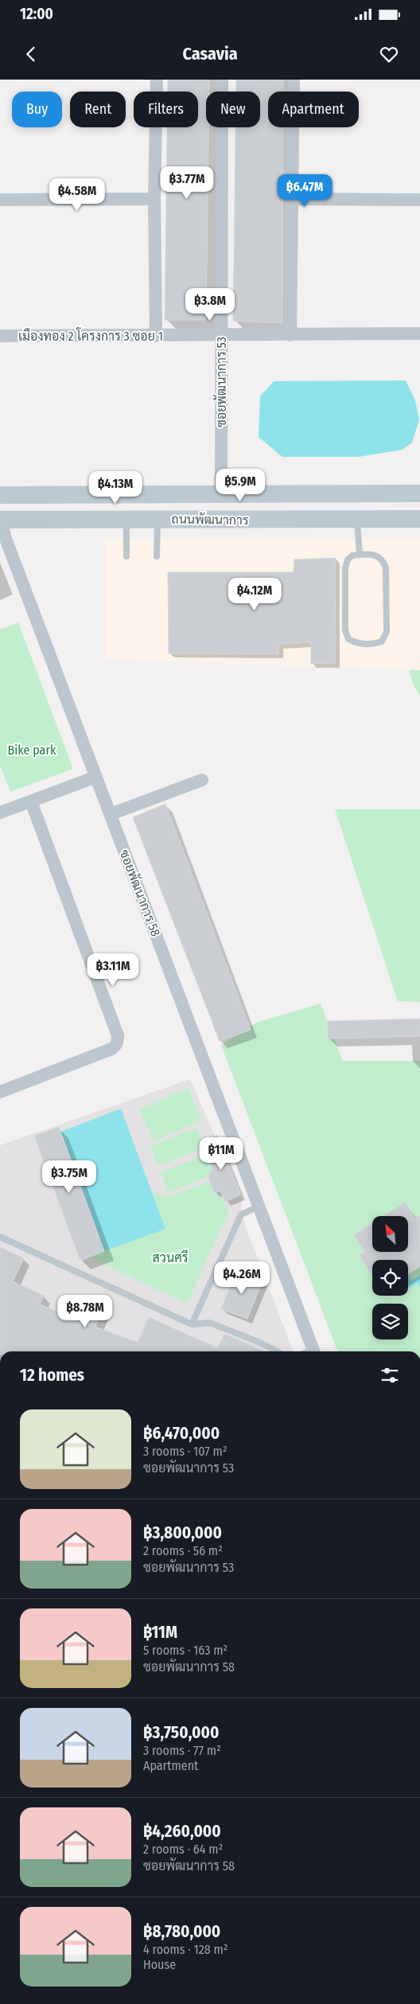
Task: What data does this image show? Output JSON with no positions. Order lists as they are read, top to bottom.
{
  "streets": {
    "main road": ["ถนนพัฒนาการ"],
    "street": ["เมืองทอง 2 โครงการ 3 ซอย 1", "ซอยพัฒนาการ 53", "ซอยพัฒนาการ 58"]
  },
  "crossings": [
    ["เมืองทอง 2 โครงการ 3 ซอย 1", "ซอยพัฒนาการ 53"],
    ["ซอยพัฒนาการ 53", "ถนนพัฒนาการ"],
    ["ถนนพัฒนาการ", "ซอยพัฒนาการ 58"]
  ],
  "parks": ["Bike park", "สวนศรี"],
  "north": "top left",
  "page": {
    "status": "12:00",
    "header": "Casavia",
    "chip": [
      "Buy",
      "Rent",
      "Filters",
      "New",
      "Apartment"
    ],
    "price": [
      "฿3.77M",
      "฿6.47M",
      "฿4.58M",
      "฿3.8M",
      "฿5.9M",
      "฿4.13M",
      "฿4.12M",
      "฿3.11M",
      "฿11M",
      "฿3.75M",
      "฿4.26M",
      "฿8.78M"
    ],
    "heading": "12 homes",
    "list": [
      {
        "name": "฿6,470,000",
        "note": "3 rooms · 107 m² · ซอยพัฒนาการ 53"
      },
      {
        "name": "฿3,800,000",
        "note": "2 rooms · 56 m² · ซอยพัฒนาการ 53"
      },
      {
        "name": "฿11M",
        "note": "5 rooms · 163 m² · ซอยพัฒนาการ 58"
      },
      {
        "name": "฿3,750,000",
        "note": "3 rooms · 77 m² · Apartment"
      },
      {
        "name": "฿4,260,000",
        "note": "2 rooms · 64 m² · ซอยพัฒนาการ 58"
      },
      {
        "name": "฿8,780,000",
        "note": "4 rooms · 128 m² · House"
      }
    ]
  }
}
